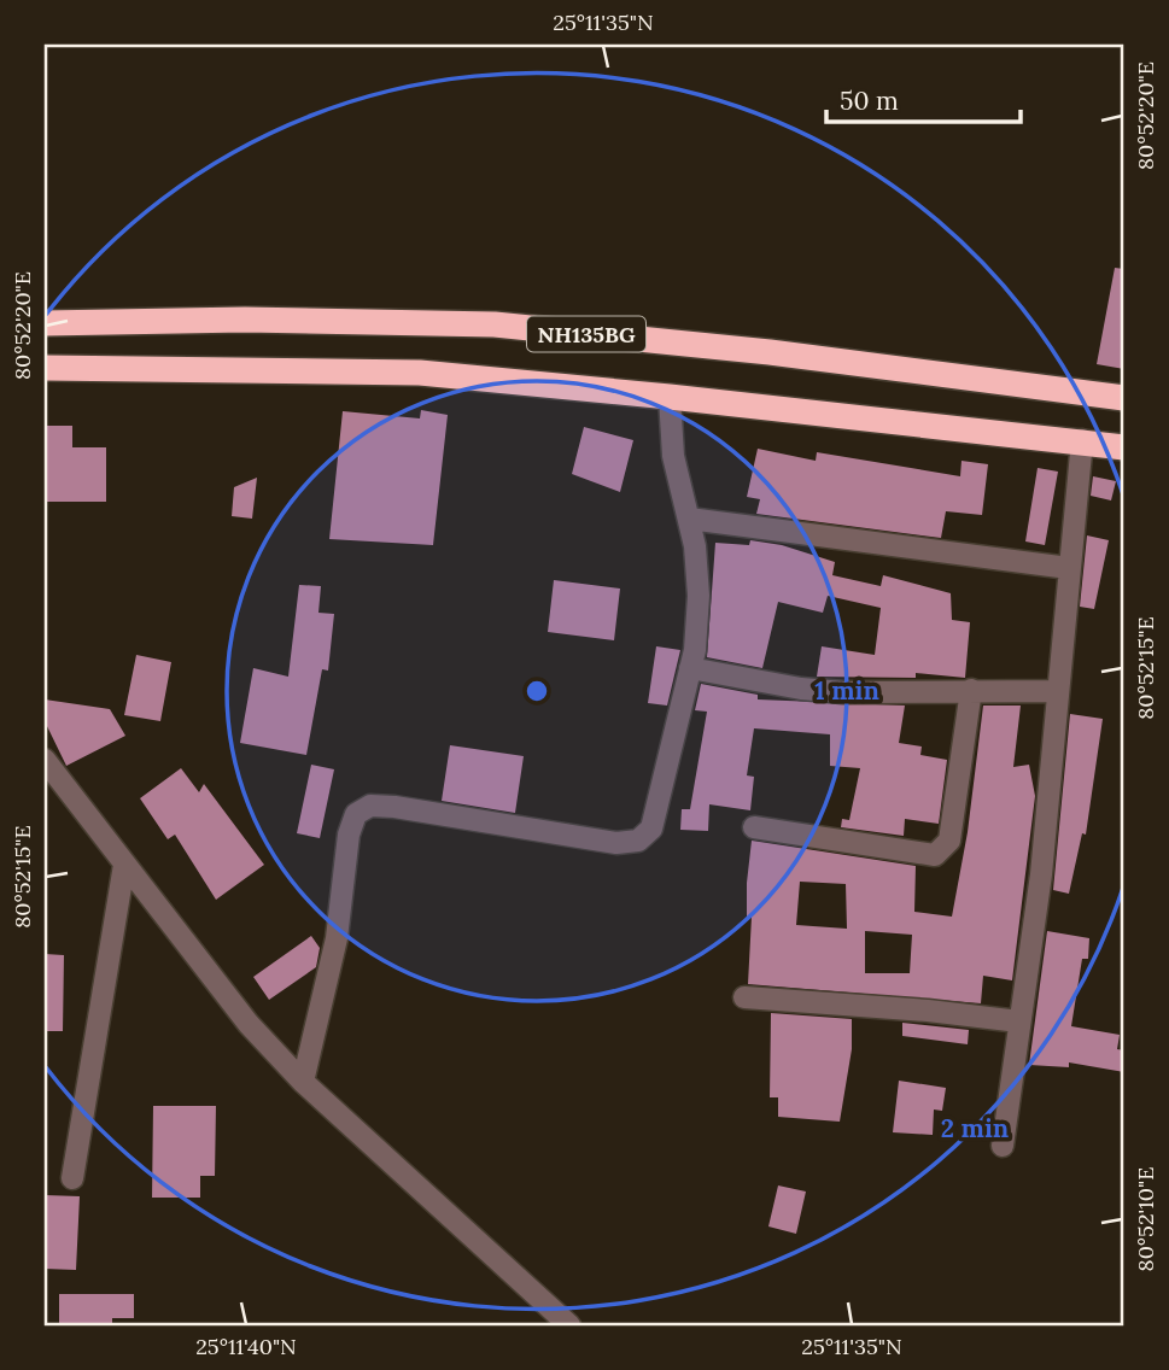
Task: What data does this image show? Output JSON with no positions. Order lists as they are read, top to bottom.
{
  "streets": {
    "highway": ["NH135BG"]
  },
  "scale_bar": "50 m",
  "coordinates": [
    "25°11'35\"N",
    "80°52'20\"E",
    "80°52'15\"E",
    "80°52'10\"E",
    "25°11'40\"N"
  ],
  "rings": ["1 min", "2 min"]
}
